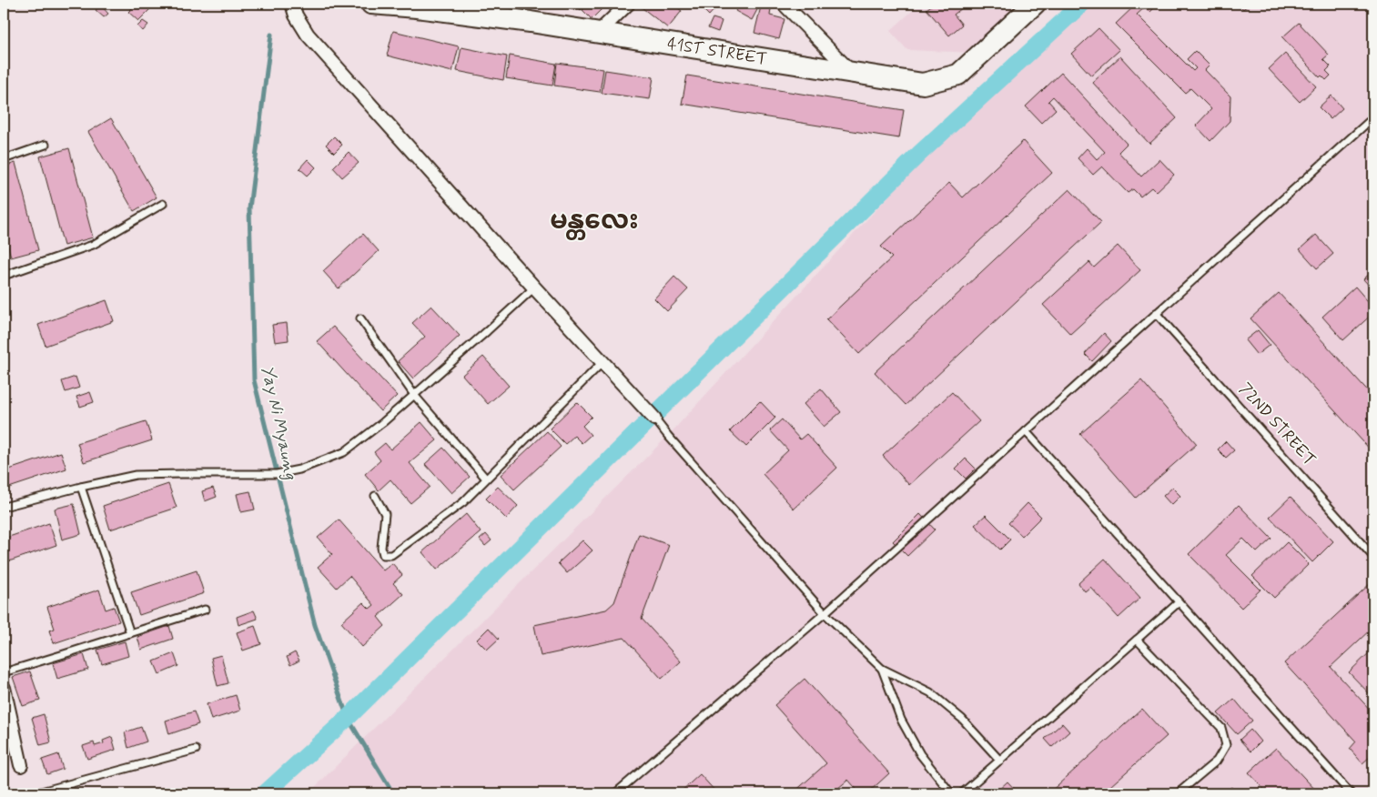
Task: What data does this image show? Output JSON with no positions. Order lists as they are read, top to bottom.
{
  "streets": {
    "main road": ["41ST STREET"],
    "lane": ["72ND STREET"]
  },
  "districts": ["မန္တလေး"],
  "water": ["Yay Ni Myaung"]
}
